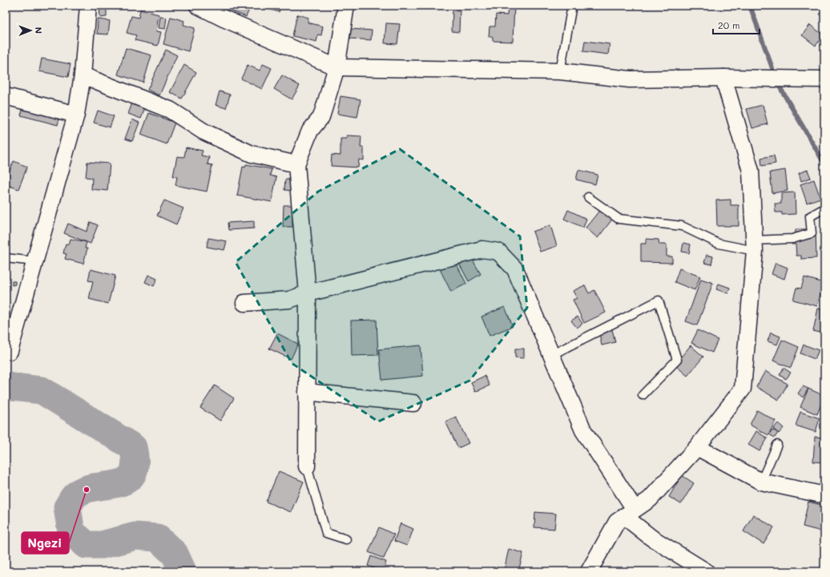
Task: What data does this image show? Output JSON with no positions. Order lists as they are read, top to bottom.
{
  "places": ["Ngezi"],
  "scale_bar": "20 m",
  "north": "right"
}
